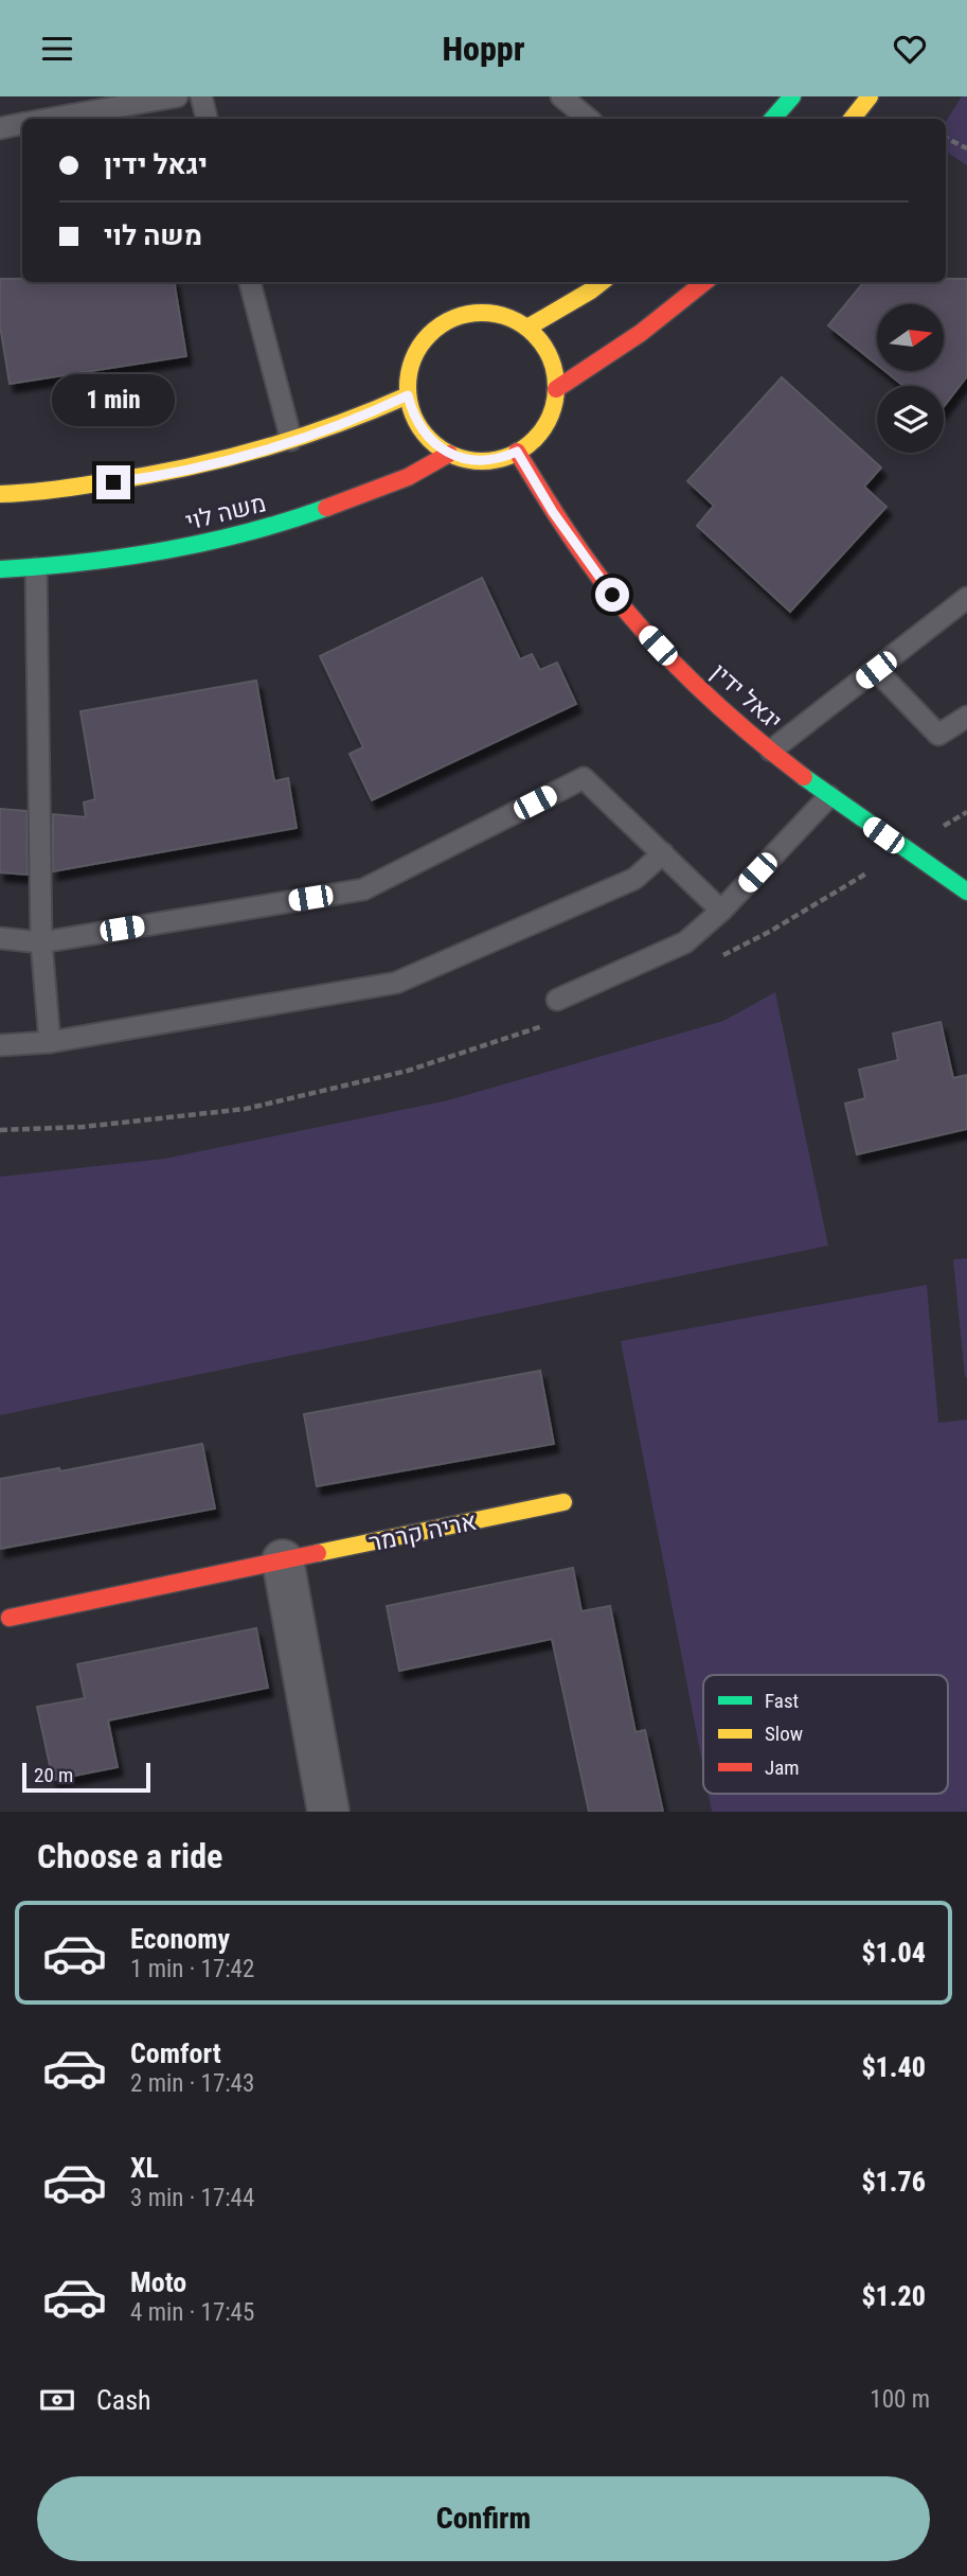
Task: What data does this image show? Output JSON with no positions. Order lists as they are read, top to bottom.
{
  "streets": {
    "street": ["משה לוי", "יגאל ידין", "אריה קרמר"]
  },
  "crossings": [
    ["משה לוי", "יגאל ידין"]
  ],
  "legend": ["Fast", "Slow", "Jam"],
  "scale_bar": "20 m",
  "north": "right",
  "page": {
    "header": "Hoppr",
    "banner": ["יגאל ידין", "משה לוי"],
    "bubble": "1 min",
    "scale": "20 m",
    "heading": "Choose a ride",
    "list": [
      {
        "name": "Economy",
        "note": "1 min · 17:42",
        "value": "$1.04"
      },
      {
        "name": "Comfort",
        "note": "2 min · 17:43",
        "value": "$1.40"
      },
      {
        "name": "XL",
        "note": "3 min · 17:44",
        "value": "$1.76"
      },
      {
        "name": "Moto",
        "note": "4 min · 17:45",
        "value": "$1.20"
      }
    ],
    "pay": ["Cash", "100 m"],
    "buttons": "Confirm"
  }
}
